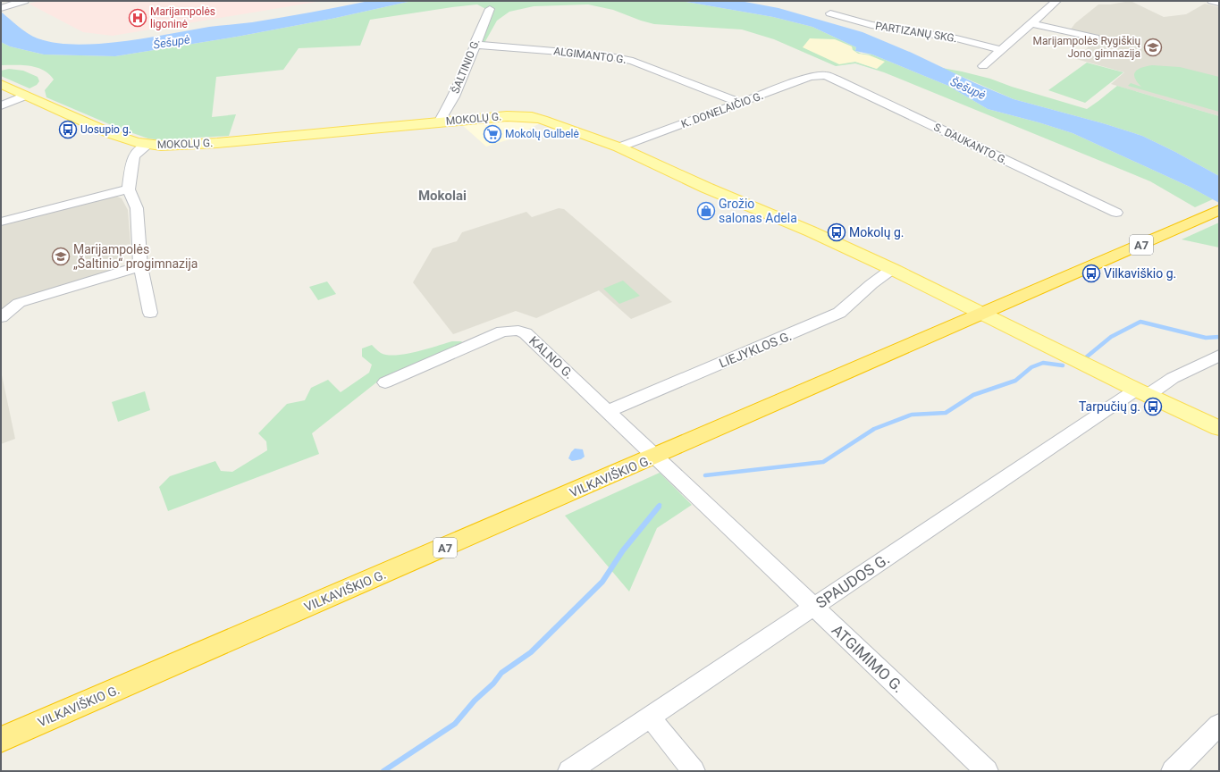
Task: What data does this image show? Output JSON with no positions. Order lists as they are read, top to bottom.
{
  "streets": {
    "highway": ["A7", "VILKAVIŠKIO G."],
    "main road": ["MOKOLŲ G."],
    "street": [
      "PARTIZANŲ SKG.",
      "ALGIMANTO G.",
      "ŠALTINIO G.",
      "K. DONELAIČIO G.",
      "S. DAUKANTO G.",
      "LIEJYKLOS G.",
      "KALNO G.",
      "SPAUDOS G.",
      "ATGIMIMO G."
    ]
  },
  "crossings": [
    ["ALGIMANTO G.", "ŠALTINIO G."],
    ["ALGIMANTO G.", "K. DONELAIČIO G."],
    ["ŠALTINIO G.", "MOKOLŲ G."],
    ["K. DONELAIČIO G.", "MOKOLŲ G."],
    ["K. DONELAIČIO G.", "S. DAUKANTO G."],
    ["MOKOLŲ G.", "LIEJYKLOS G."],
    ["MOKOLŲ G.", "VILKAVIŠKIO G."],
    ["LIEJYKLOS G.", "KALNO G."],
    ["KALNO G.", "VILKAVIŠKIO G."],
    ["KALNO G.", "ATGIMIMO G."],
    ["VILKAVIŠKIO G.", "ATGIMIMO G."],
    ["SPAUDOS G.", "ATGIMIMO G."]
  ],
  "districts": ["Mokolai"],
  "water": ["Šešupė"],
  "places": {
    "hospital": ["Marijampolės ligoninė"],
    "school or university": ["Marijampolės Rygiškių Jono gimnazija", "Marijampolės „Šaltinio“ progimnazija"],
    "bus stop": [
      "Uosupio g.",
      "Mokolų g.",
      "Vilkaviškio g.",
      "Tarpučių g."
    ],
    "supermarket": ["Mokolų Gulbelė"],
    "shop": ["Grožio salonas Adela"]
  }
}
